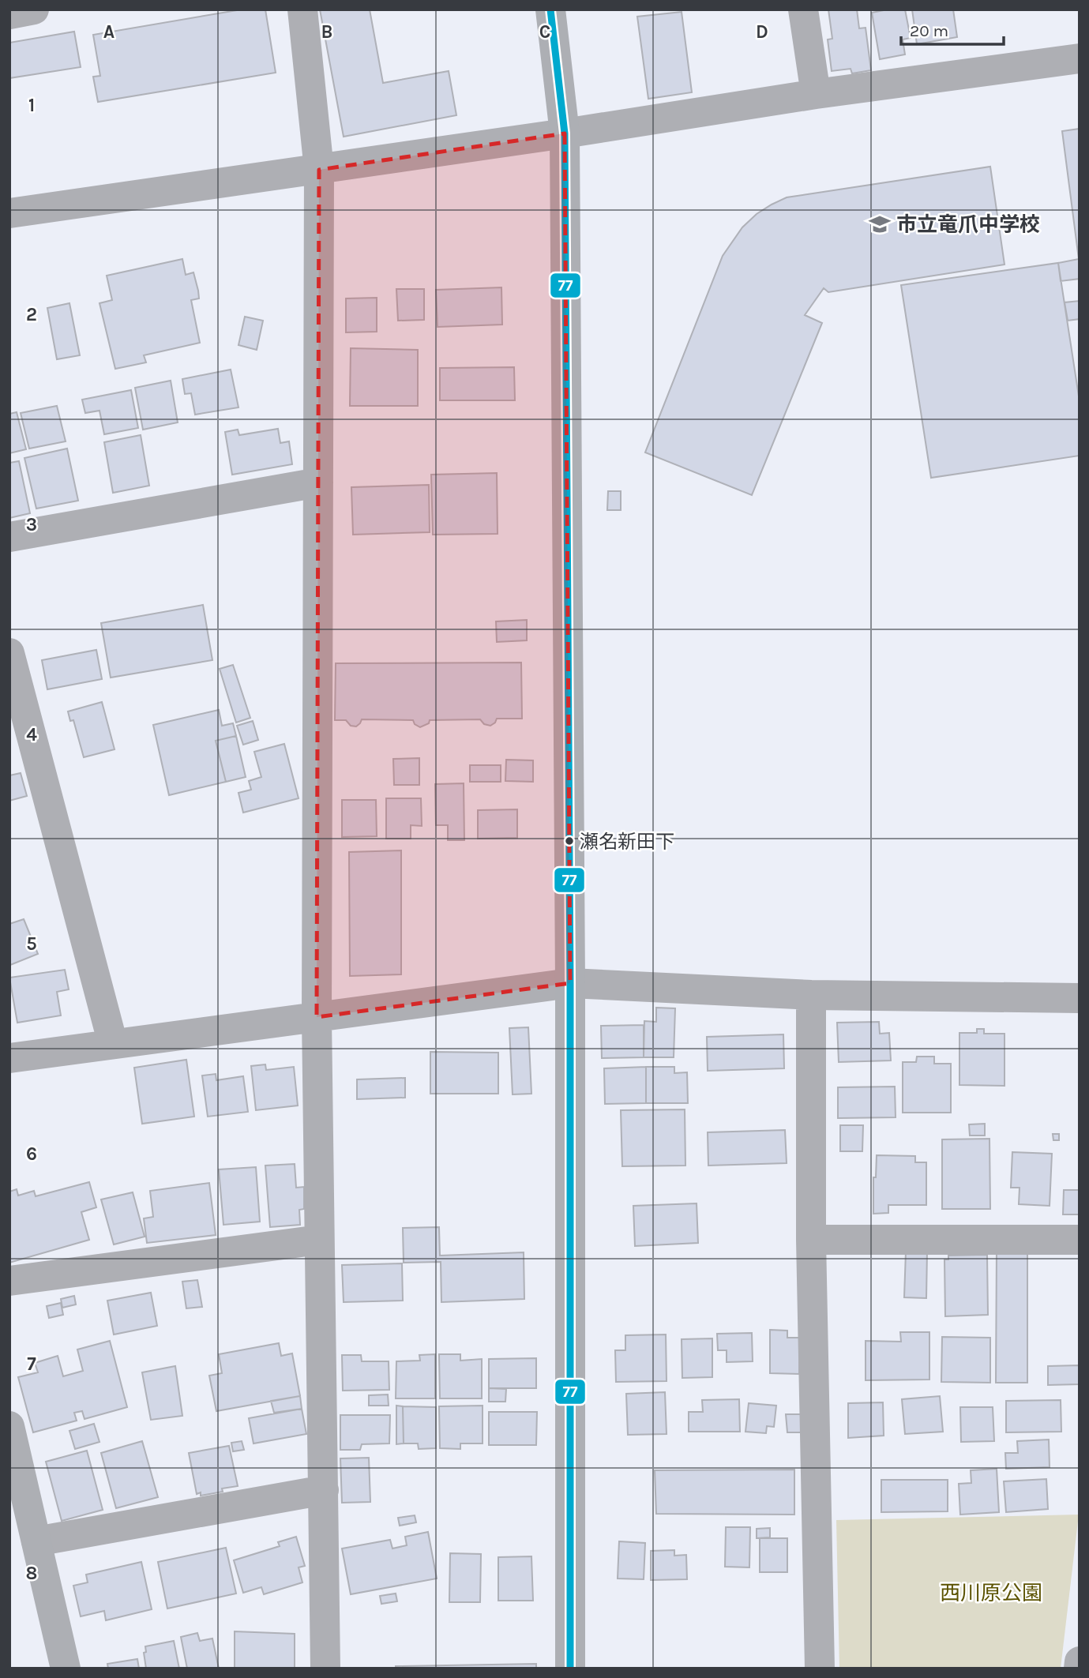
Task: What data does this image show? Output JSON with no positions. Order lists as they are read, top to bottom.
{
  "parks": ["西川原公園"],
  "places": {
    "school or university": ["市立竜爪中学校"],
    "other": ["瀬名新田下"]
  },
  "lines": ["transit line 77"],
  "scale_bar": "20 m",
  "grid": {
    "columns": [
      "A",
      "B",
      "C",
      "D"
    ],
    "rows": [
      "1",
      "2",
      "3",
      "4",
      "5",
      "6",
      "7",
      "8"
    ]
  }
}
